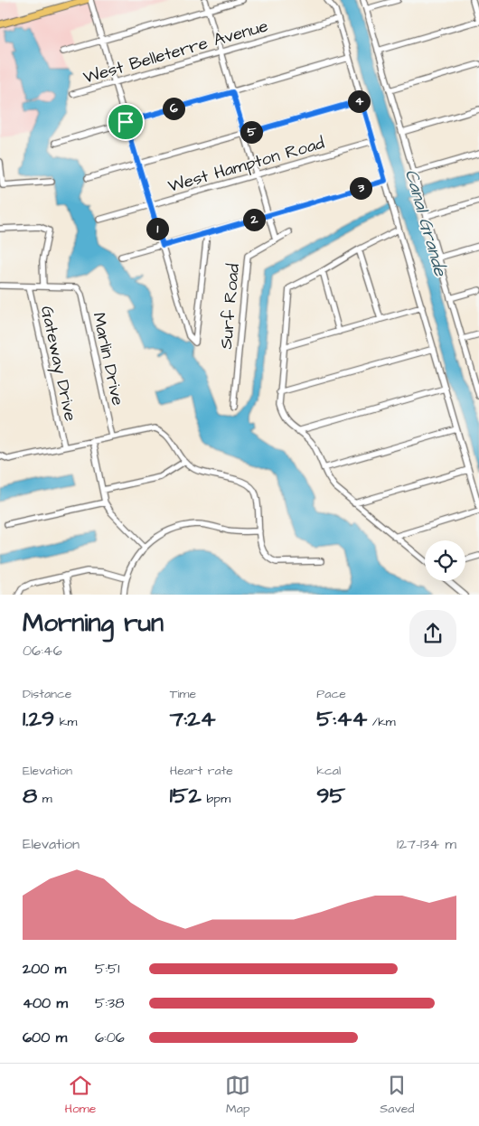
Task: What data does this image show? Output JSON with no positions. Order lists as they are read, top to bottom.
{
  "streets": {
    "street": [
      "West Belleterre Avenue",
      "West Hampton Road",
      "Surf Road",
      "Marlin Drive",
      "Gateway Drive"
    ]
  },
  "water": ["Canal Grande"],
  "page": {
    "pins": [
      "4",
      "6",
      "5",
      "3",
      "2",
      "1"
    ],
    "heading": ["Morning run", "06:46"],
    "stats": [
      ["Distance", "1.29 km"],
      ["Time", "7:24"],
      ["Pace", "5:44 /km"],
      ["Elevation", "8 m"],
      ["Heart rate", "152 bpm"],
      ["kcal", "95"]
    ],
    "chart": ["Elevation", "127–134 m"],
    "list": [
      {
        "name": "200 m",
        "note": "5:51"
      },
      {
        "name": "400 m",
        "note": "5:38"
      },
      {
        "name": "600 m",
        "note": "6:06"
      }
    ],
    "tabs": ["Home", "Map", "Saved"]
  }
}
